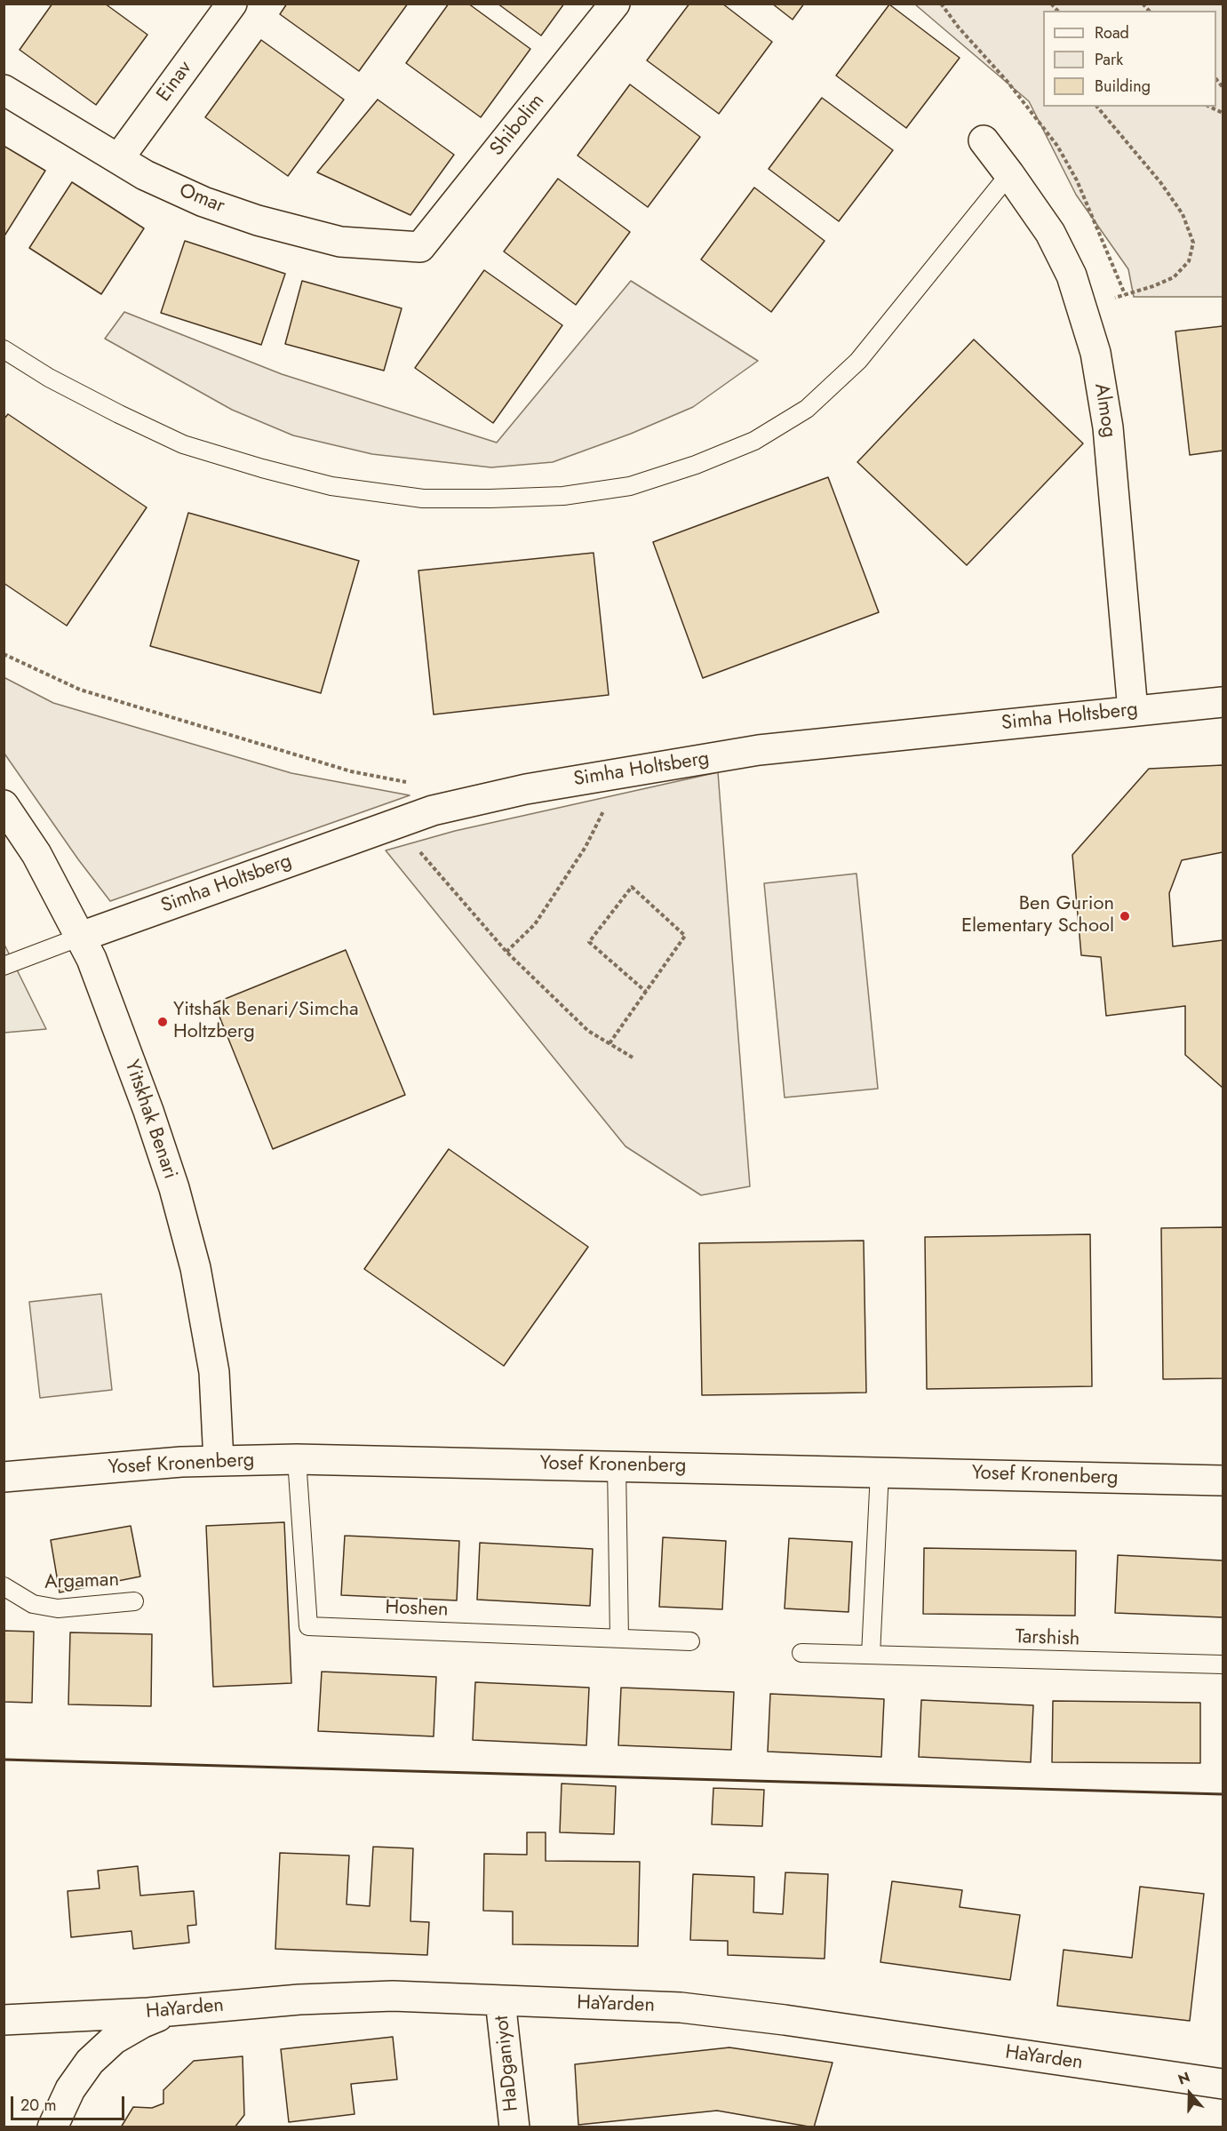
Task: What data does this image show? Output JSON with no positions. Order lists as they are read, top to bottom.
{
  "streets": {
    "street": [
      "Einav",
      "Shibolim",
      "Omar",
      "Almog",
      "Simha Holtsberg",
      "Yitskhak Benari",
      "Yosef Kronenberg",
      "HaYarden",
      "HaDganiyot"
    ],
    "lane": ["Argaman", "Hoshen", "Tarshish"]
  },
  "crossings": [
    ["Einav", "Omar"],
    ["Shibolim", "Omar"],
    ["Almog", "Simha Holtsberg"],
    ["Simha Holtsberg", "Yitskhak Benari"],
    ["Yitskhak Benari", "Yosef Kronenberg"],
    ["Yosef Kronenberg", "Hoshen"],
    ["HaYarden", "HaDganiyot"]
  ],
  "places": ["Ben Gurion Elementary School", "Yitshak Benari/Simcha Holtzberg"],
  "legend": ["Road", "Park", "Building"],
  "scale_bar": "20 m",
  "north": "top"
}
